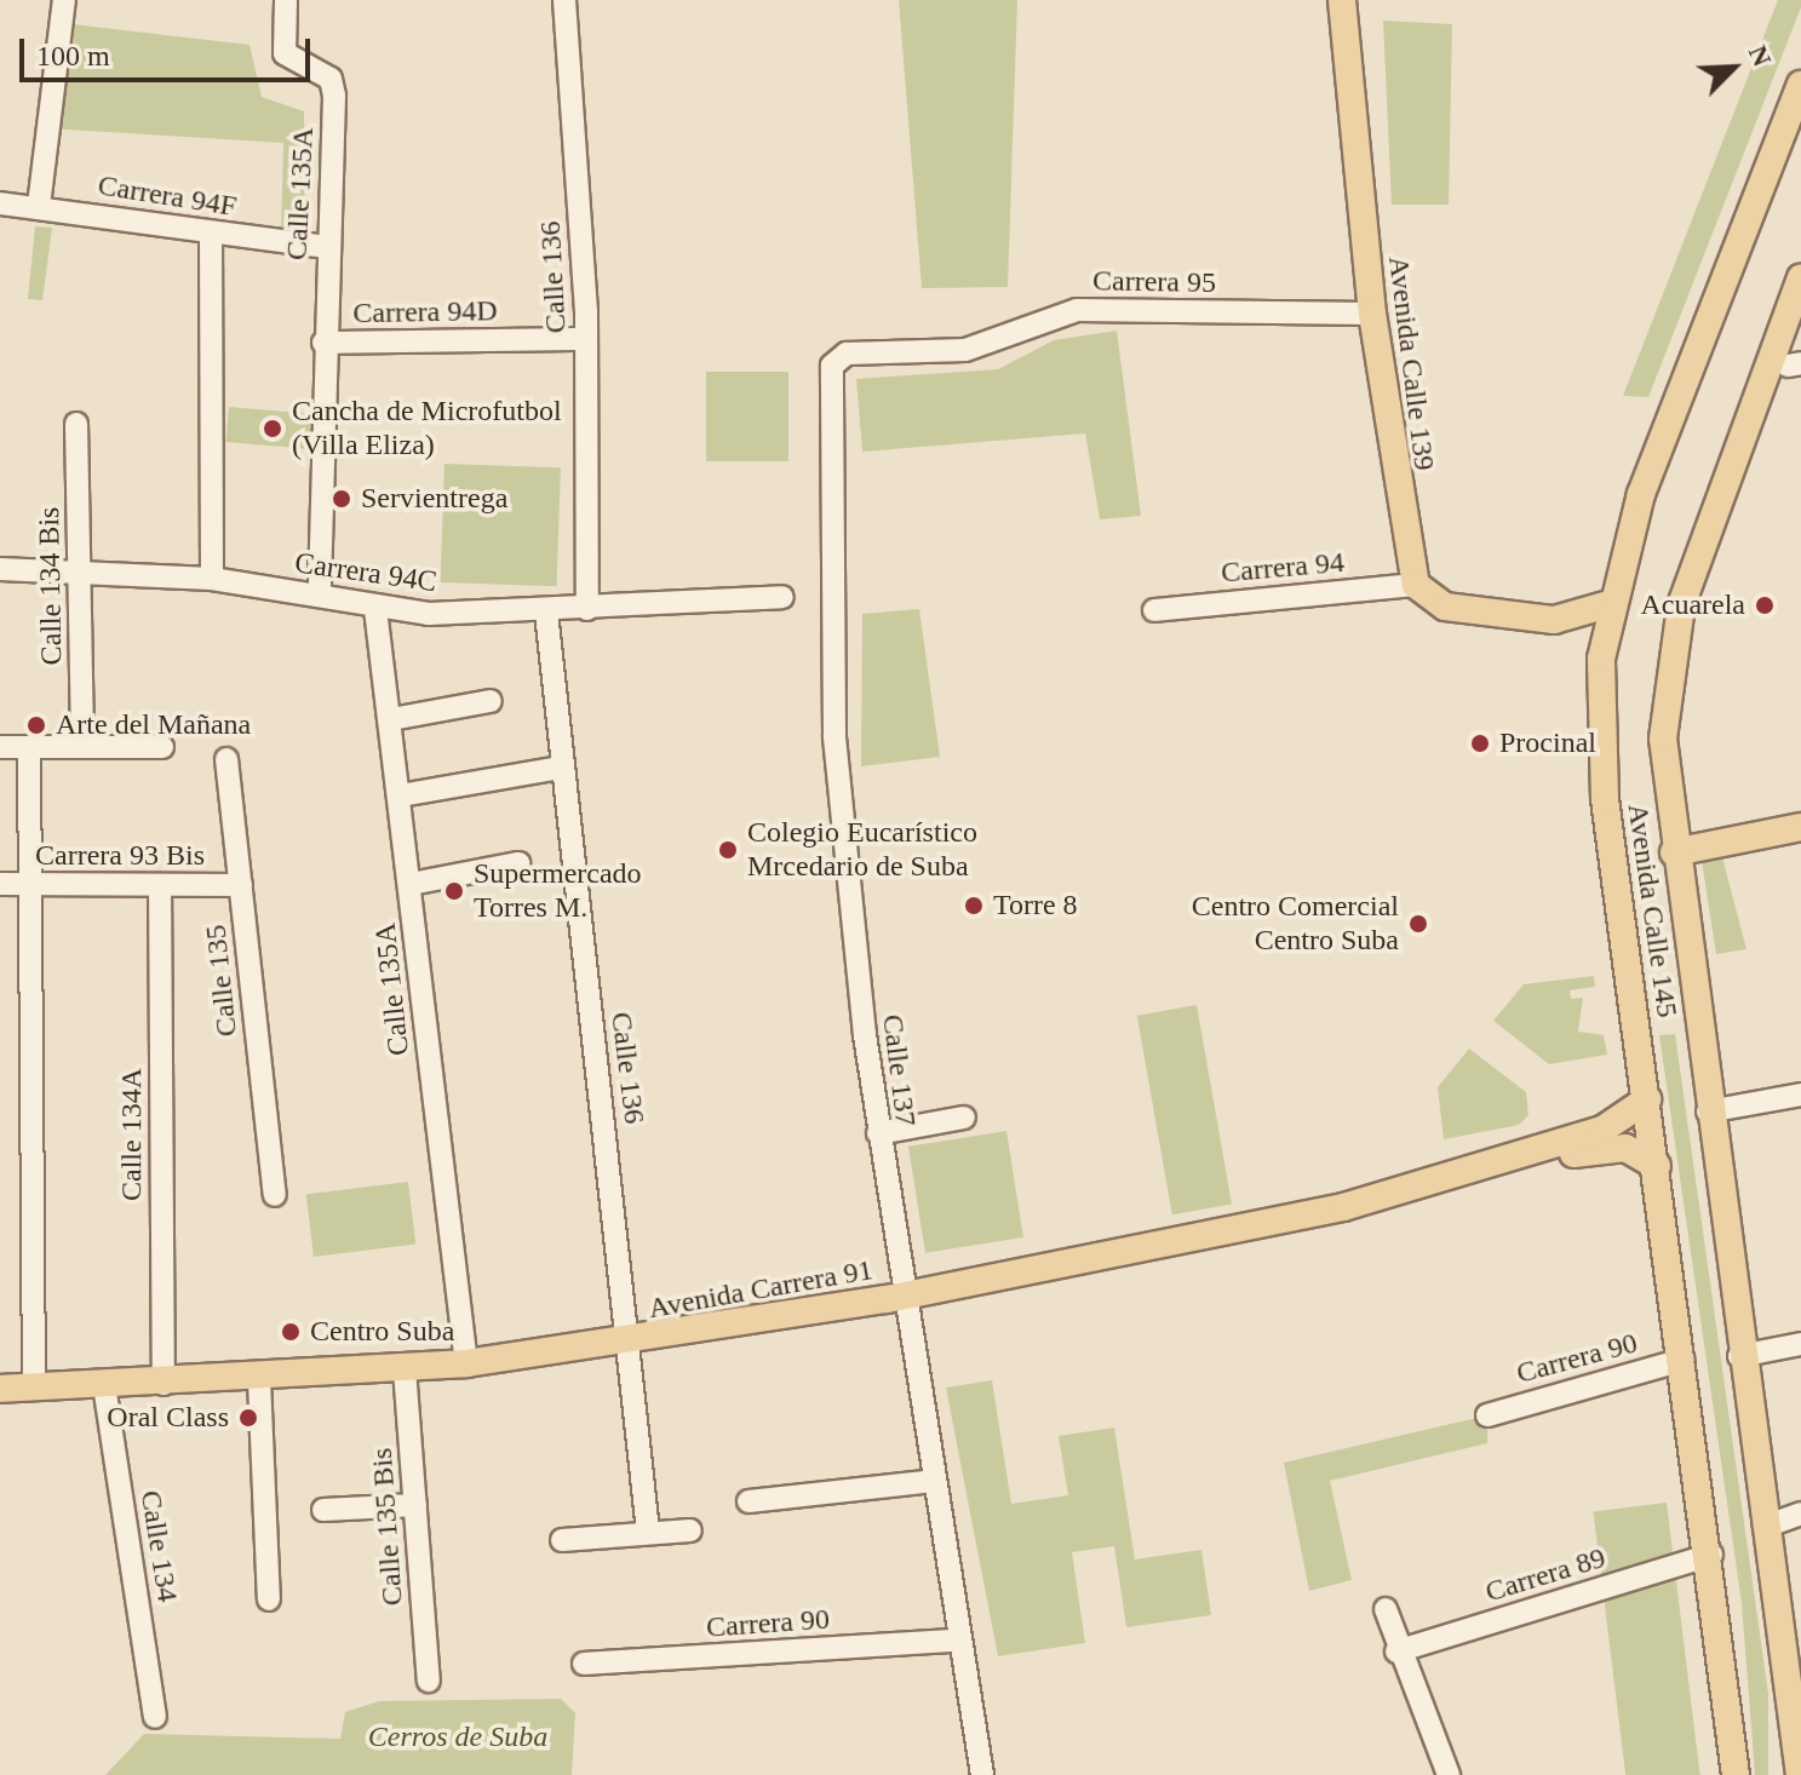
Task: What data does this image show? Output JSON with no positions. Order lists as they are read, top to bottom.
{
  "streets": {
    "main road": ["Avenida Calle 139", "Avenida Calle 145", "Avenida Carrera 91"],
    "street": [
      "Calle 135A",
      "Carrera 94F",
      "Calle 136",
      "Carrera 95",
      "Carrera 94D",
      "Carrera 94",
      "Carrera 94C",
      "Calle 134 Bis",
      "Carrera 93 Bis",
      "Calle 135",
      "Calle 137",
      "Calle 134A",
      "Carrera 90",
      "Calle 135 Bis",
      "Calle 134",
      "Carrera 89"
    ]
  },
  "crossings": [
    ["Calle 135A", "Carrera 94F"],
    ["Calle 135A", "Carrera 94D"],
    ["Calle 135A", "Carrera 94C"],
    ["Calle 135A", "Avenida Carrera 91"],
    ["Calle 136", "Carrera 94D"],
    ["Calle 136", "Carrera 94C"],
    ["Calle 136", "Avenida Carrera 91"],
    ["Carrera 95", "Avenida Calle 139"],
    ["Carrera 95", "Calle 137"],
    ["Avenida Calle 139", "Carrera 94"],
    ["Carrera 94C", "Calle 134 Bis"],
    ["Carrera 93 Bis", "Calle 135"],
    ["Carrera 93 Bis", "Calle 134A"],
    ["Avenida Calle 145", "Avenida Carrera 91"],
    ["Avenida Calle 145", "Carrera 90"],
    ["Avenida Calle 145", "Carrera 89"],
    ["Calle 137", "Avenida Carrera 91"],
    ["Calle 137", "Carrera 90"],
    ["Calle 134A", "Avenida Carrera 91"],
    ["Avenida Carrera 91", "Calle 135 Bis"],
    ["Avenida Carrera 91", "Calle 134"]
  ],
  "parks": ["Cerros de Suba"],
  "places": [
    "Cancha de Microfutbol (Villa Eliza)",
    "Servientrega",
    "Acuarela",
    "Arte del Mañana",
    "Procinal",
    "Colegio Eucarístico Mrcedario de Suba",
    "Supermercado Torres M.",
    "Torre 8",
    "Centro Comercial Centro Suba",
    "Centro Suba",
    "Oral Class"
  ],
  "scale_bar": "100 m",
  "north": "top right"
}
